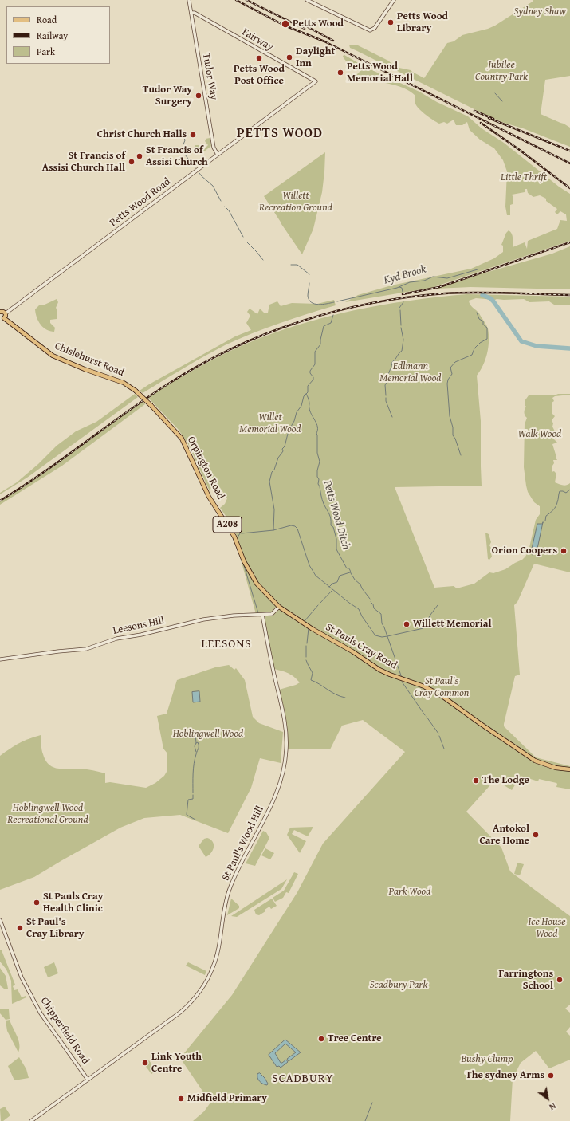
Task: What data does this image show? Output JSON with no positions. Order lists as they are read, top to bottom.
{
  "streets": {
    "main road": [
      "Chislehurst Road",
      "Orpington Road",
      "A208",
      "St Pauls Cray Road"
    ],
    "street": [
      "Fairway",
      "Tudor Way",
      "Petts Wood Road",
      "Leesons Hill",
      "St Paul's Wood Hill",
      "Chipperfield Road"
    ]
  },
  "crossings": [
    ["Fairway", "Tudor Way"],
    ["Fairway", "Petts Wood Road"],
    ["Tudor Way", "Petts Wood Road"],
    ["Petts Wood Road", "A208"],
    ["Chislehurst Road", "Orpington Road"],
    ["Chislehurst Road", "A208"],
    ["Orpington Road", "Leesons Hill"],
    ["Orpington Road", "St Pauls Cray Road"],
    ["Leesons Hill", "St Pauls Cray Road"],
    ["Leesons Hill", "St Paul's Wood Hill"],
    ["St Paul's Wood Hill", "Chipperfield Road"]
  ],
  "districts": ["PETTS WOOD", "LEESONS", "SCADBURY"],
  "water": ["Kyd Brook", "Petts Wood Ditch"],
  "parks": [
    "Sydney Shaw",
    "Jubilee Country Park",
    "Little Thrift",
    "Willett Recreation Ground",
    "Edlmann Memorial Wood",
    "Willet Memorial Wood",
    "Walk Wood",
    "St Paul's Cray Common",
    "Hoblingwell Wood",
    "Hoblingwell Wood Recreational Ground",
    "Park Wood",
    "Ice House Wood",
    "Scadbury Park",
    "Bushy Clump"
  ],
  "places": [
    "Petts Wood Library",
    "Petts Wood",
    "Daylight Inn",
    "Petts Wood Post Office",
    "Petts Wood Memorial Hall",
    "Tudor Way Surgery",
    "Christ Church Halls",
    "St Francis of Assisi Church",
    "St Francis of Assisi Church Hall",
    "Orion Coopers",
    "Willett Memorial",
    "The Lodge",
    "Antokol Care Home",
    "St Pauls Cray Health Clinic",
    "St Paul's Cray Library",
    "Farringtons School",
    "Tree Centre",
    "Link Youth Centre",
    "The sydney Arms",
    "Midfield Primary"
  ],
  "legend": ["Road", "Railway", "Park"],
  "north": "bottom right"
}
